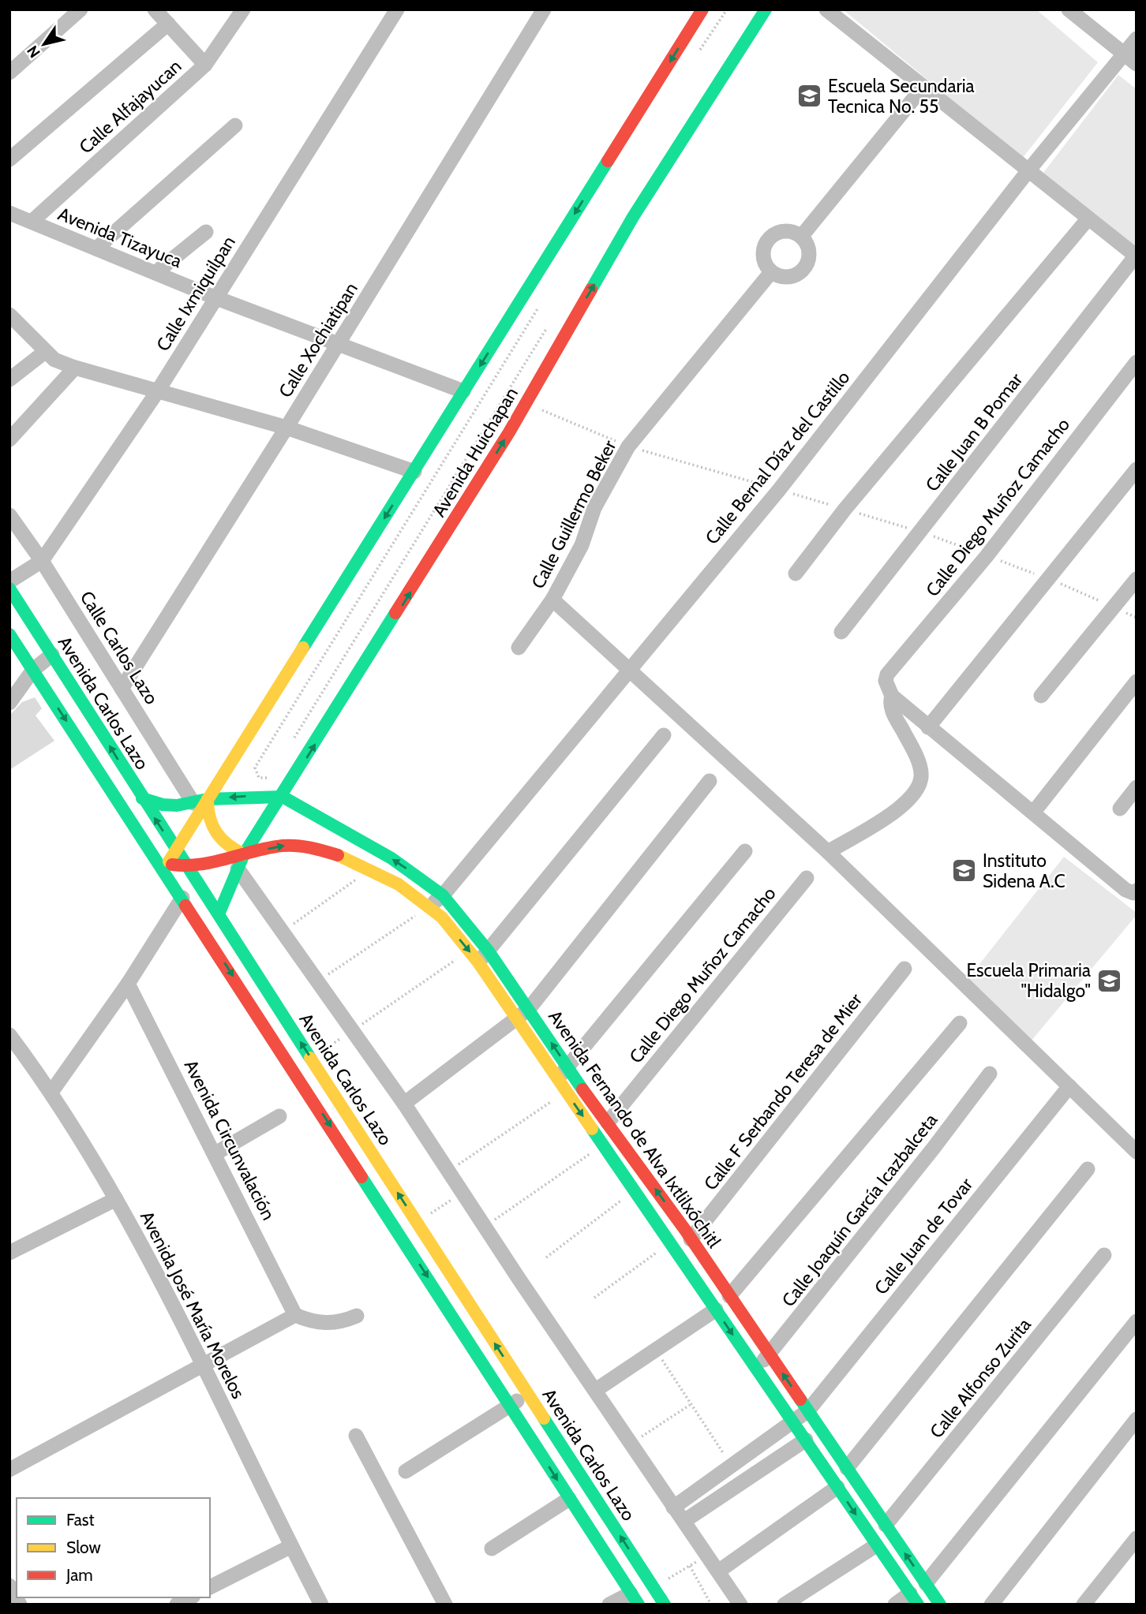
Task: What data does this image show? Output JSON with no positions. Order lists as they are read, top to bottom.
{
  "streets": {
    "street": [
      "Calle Alfajayucan",
      "Avenida Tizayuca",
      "Calle Ixmiquilpan",
      "Calle Xochiatipan",
      "Calle Juan B Pomar",
      "Avenida Huichapan",
      "Calle Bernal Díaz del Castillo",
      "Calle Diego Muñoz Camacho",
      "Calle Guillermo Beker",
      "Calle Carlos Lazo",
      "Avenida Carlos Lazo",
      "Calle F Serbando Teresa de Mier",
      "Avenida Fernando de Alva Ixtlilxóchitl",
      "Avenida Circunvalación",
      "Calle Joaquín García Icazbalceta",
      "Calle Juan de Tovar",
      "Avenida José María Morelos",
      "Calle Alfonso Zurita"
    ]
  },
  "crossings": [
    ["Calle Alfajayucan", "Avenida Tizayuca"],
    ["Avenida Tizayuca", "Calle Ixmiquilpan"],
    ["Avenida Tizayuca", "Calle Xochiatipan"],
    ["Calle Ixmiquilpan", "Calle Carlos Lazo"],
    ["Calle Ixmiquilpan", "Avenida Carlos Lazo"],
    ["Calle Xochiatipan", "Calle Carlos Lazo"],
    ["Avenida Huichapan", "Avenida Carlos Lazo"],
    ["Avenida Huichapan", "Avenida Fernando de Alva Ixtlilxóchitl"],
    ["Calle Bernal Díaz del Castillo", "Avenida Fernando de Alva Ixtlilxóchitl"],
    ["Calle Diego Muñoz Camacho", "Avenida Fernando de Alva Ixtlilxóchitl"],
    ["Avenida Carlos Lazo", "Avenida Fernando de Alva Ixtlilxóchitl"],
    ["Calle F Serbando Teresa de Mier", "Avenida Fernando de Alva Ixtlilxóchitl"],
    ["Avenida Fernando de Alva Ixtlilxóchitl", "Calle Joaquín García Icazbalceta"],
    ["Avenida Fernando de Alva Ixtlilxóchitl", "Calle Juan de Tovar"],
    ["Avenida Fernando de Alva Ixtlilxóchitl", "Calle Alfonso Zurita"]
  ],
  "places": {
    "school or university": ["Escuela Secundaria Tecnica No. 55", "Instituto Sidena A.C", "Escuela Primaria \"Hidalgo\""]
  },
  "legend": ["Fast", "Slow", "Jam"],
  "north": "bottom left"
}
